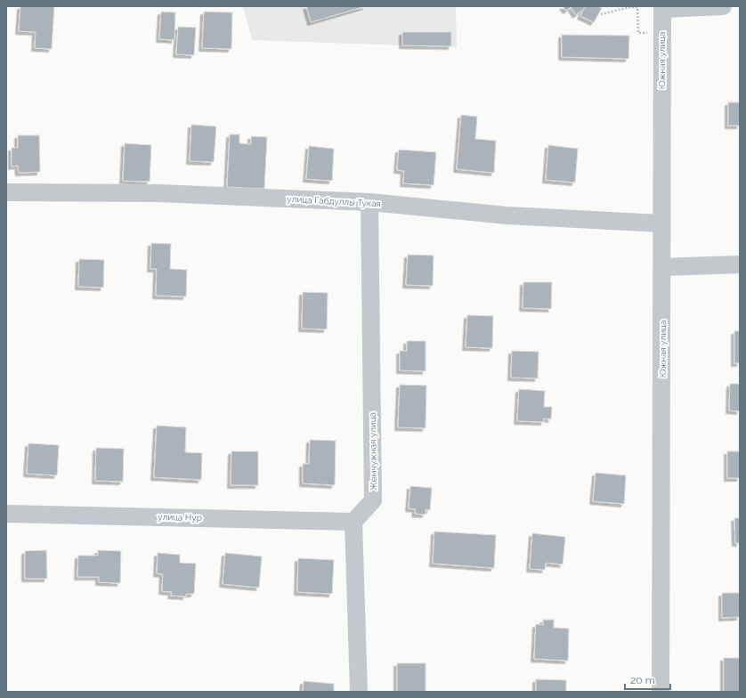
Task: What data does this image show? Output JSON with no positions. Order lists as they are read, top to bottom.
{
  "streets": {
    "street": [
      "Южная улица",
      "улица Габдуллы Тукая",
      "Жемчужная улица",
      "улица Нур"
    ]
  },
  "crossings": [
    ["Южная улица", "улица Габдуллы Тукая"],
    ["улица Габдуллы Тукая", "Жемчужная улица"],
    ["Жемчужная улица", "улица Нур"]
  ],
  "scale_bar": "20 m"
}
